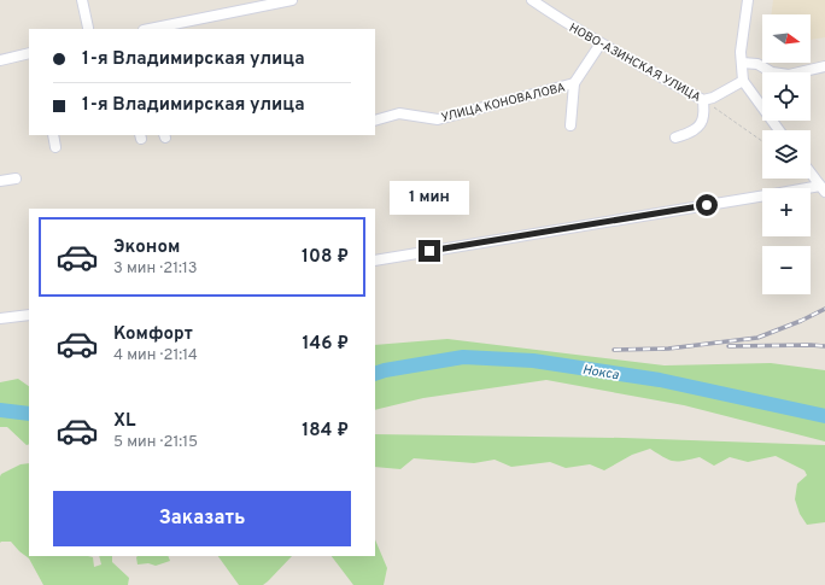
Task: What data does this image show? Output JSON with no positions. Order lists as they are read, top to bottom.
{
  "streets": {
    "street": ["НОВО-АЗИНСКАЯ УЛИЦА", "УЛИЦА КОНОВАЛОВА"]
  },
  "crossings": [
    ["НОВО-АЗИНСКАЯ УЛИЦА", "УЛИЦА КОНОВАЛОВА"]
  ],
  "water": ["Нокса"],
  "north": "right",
  "page": {
    "map_buttons": ["+", "−"],
    "banner": ["1-я Владимирская улица", "1-я Владимирская улица"],
    "bubble": "1 мин",
    "list": [
      {
        "name": "Эконом",
        "note": "3 мин · 21:13",
        "value": "108 ₽"
      },
      {
        "name": "Комфорт",
        "note": "4 мин · 21:14",
        "value": "146 ₽"
      },
      {
        "name": "XL",
        "note": "5 мин · 21:15",
        "value": "184 ₽"
      }
    ],
    "buttons": "Заказать"
  }
}
